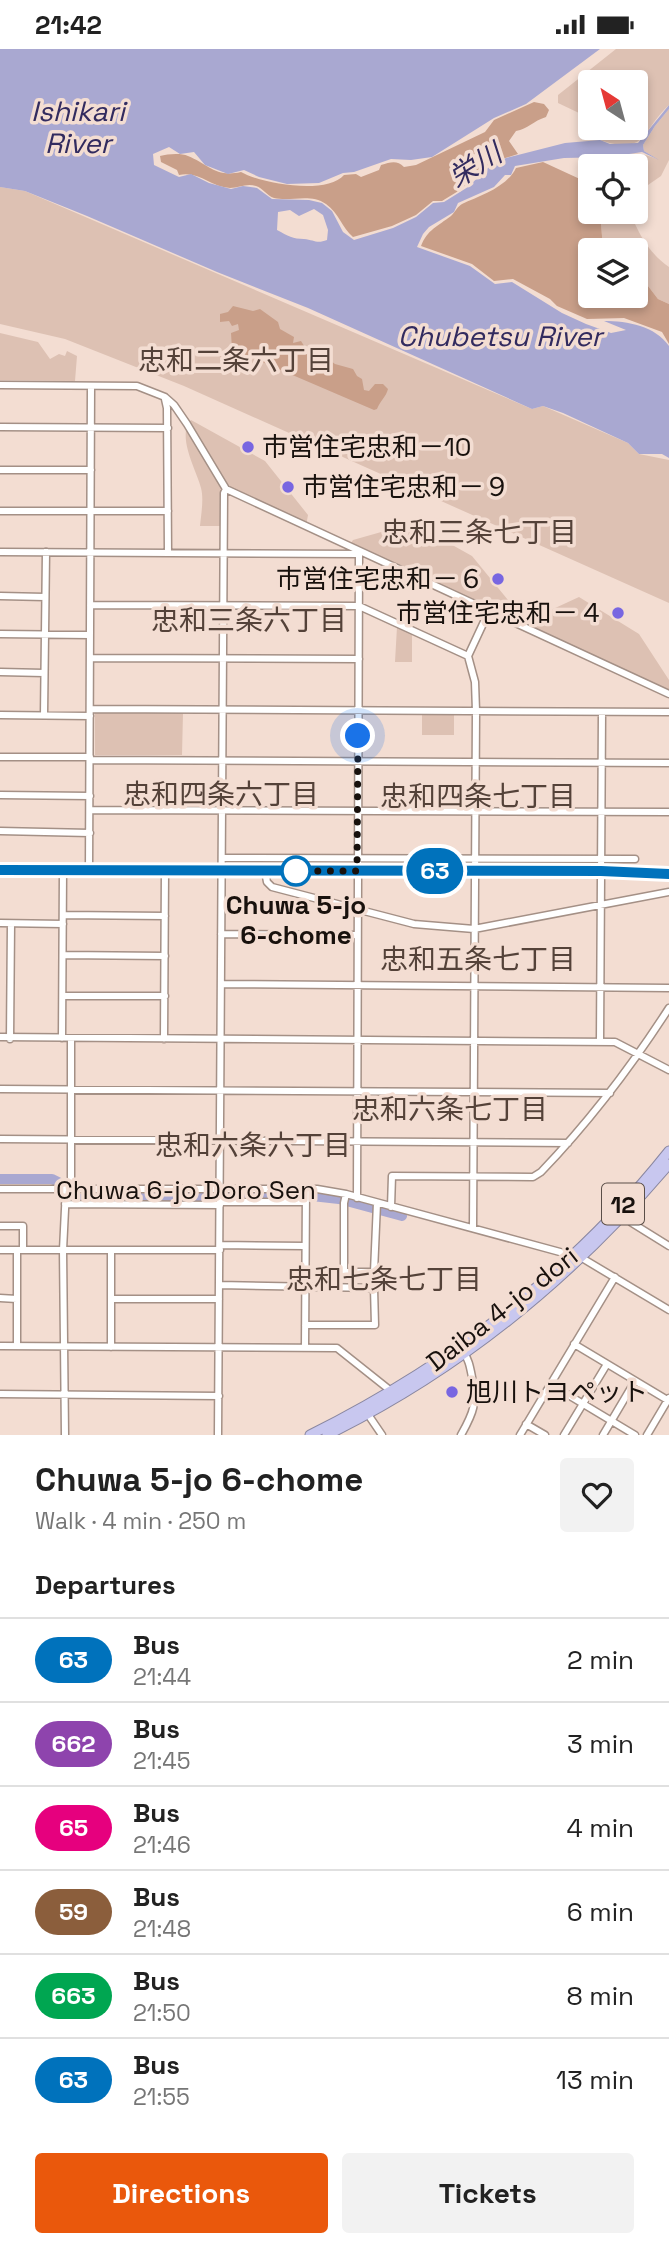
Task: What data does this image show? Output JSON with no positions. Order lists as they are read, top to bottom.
{
  "streets": {
    "highway": ["12", "Daiba 4-jo dori"],
    "street": ["Chuwa 6-jo Doro Sen"]
  },
  "crossings": [
    ["Chuwa 6-jo Doro Sen", "Daiba 4-jo dori"]
  ],
  "districts": [
    "忠和二条六丁目",
    "忠和三条七丁目",
    "忠和三条六丁目",
    "忠和四条六丁目",
    "忠和四条七丁目",
    "忠和五条七丁目",
    "忠和六条七丁目",
    "忠和六条六丁目",
    "忠和七条七丁目"
  ],
  "water": ["Ishikari River", "栄川", "Chubetsu River"],
  "places": [
    "市営住宅忠和－10",
    "市営住宅忠和－９",
    "市営住宅忠和－６",
    "市営住宅忠和－４",
    "Chuwa 5-jo 6-chome",
    "旭川トヨペット"
  ],
  "lines": ["bus line 63"],
  "north": "top left",
  "page": {
    "status": "21:42",
    "on_map": "63",
    "heading": [
      ["Chuwa 5-jo 6-chome", "Walk · 4 min · 250 m"],
      "Departures"
    ],
    "list": [
      {
        "mark": "63",
        "name": "Bus",
        "note": "21:44",
        "value": "2 min"
      },
      {
        "mark": "662",
        "name": "Bus",
        "note": "21:45",
        "value": "3 min"
      },
      {
        "mark": "65",
        "name": "Bus",
        "note": "21:46",
        "value": "4 min"
      },
      {
        "mark": "59",
        "name": "Bus",
        "note": "21:48",
        "value": "6 min"
      },
      {
        "mark": "663",
        "name": "Bus",
        "note": "21:50",
        "value": "8 min"
      },
      {
        "mark": "63",
        "name": "Bus",
        "note": "21:55",
        "value": "13 min"
      }
    ],
    "buttons": ["Directions", "Tickets"]
  }
}
